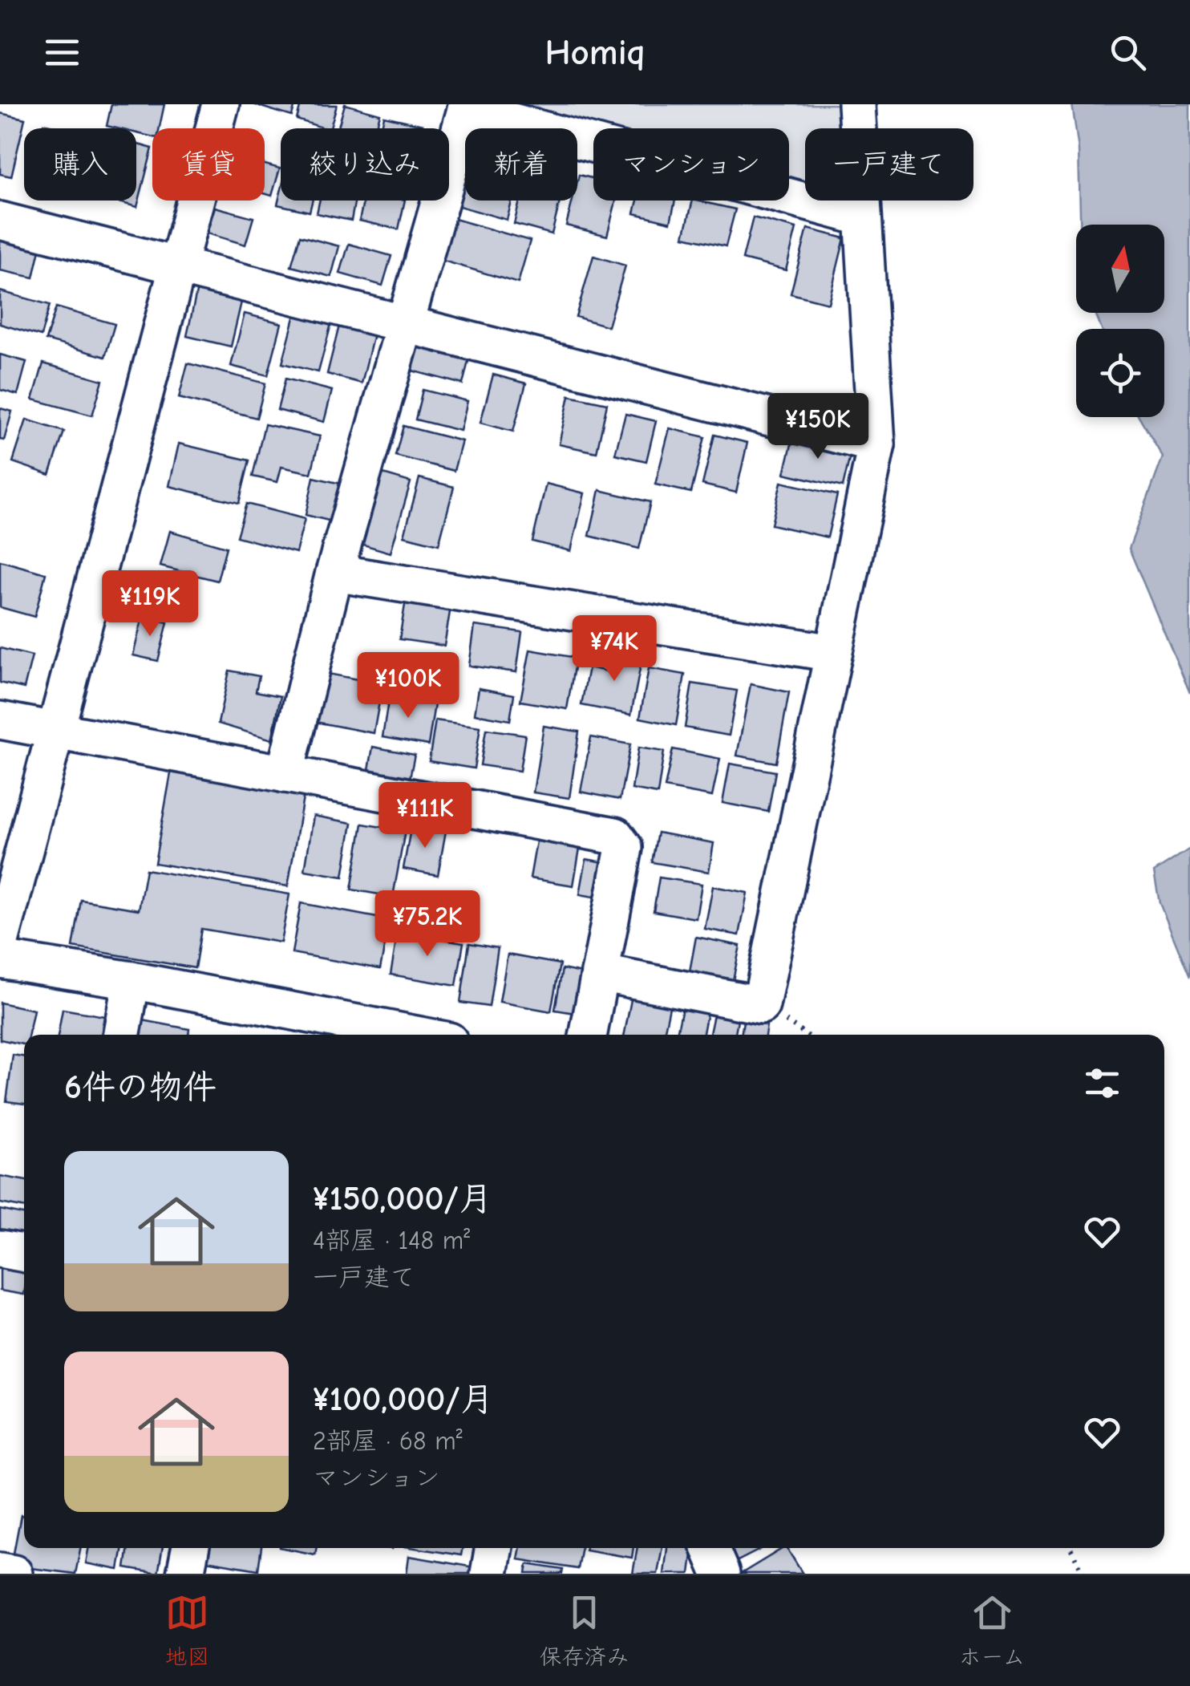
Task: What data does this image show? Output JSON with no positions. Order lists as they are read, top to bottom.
{
  "north": "top",
  "page": {
    "header": "Homiq",
    "chip": [
      "購入",
      "賃貸",
      "絞り込み",
      "新着",
      "マンション",
      "一戸建て"
    ],
    "price": [
      "¥150K",
      "¥119K",
      "¥74K",
      "¥100K",
      "¥111K",
      "¥75.2K"
    ],
    "heading": "6件の物件",
    "list": [
      {
        "name": "¥150,000/月",
        "note": "4部屋 · 148 m² · 一戸建て"
      },
      {
        "name": "¥100,000/月",
        "note": "2部屋 · 68 m² · マンション"
      }
    ],
    "tabs": ["地図", "保存済み", "ホーム"]
  }
}
